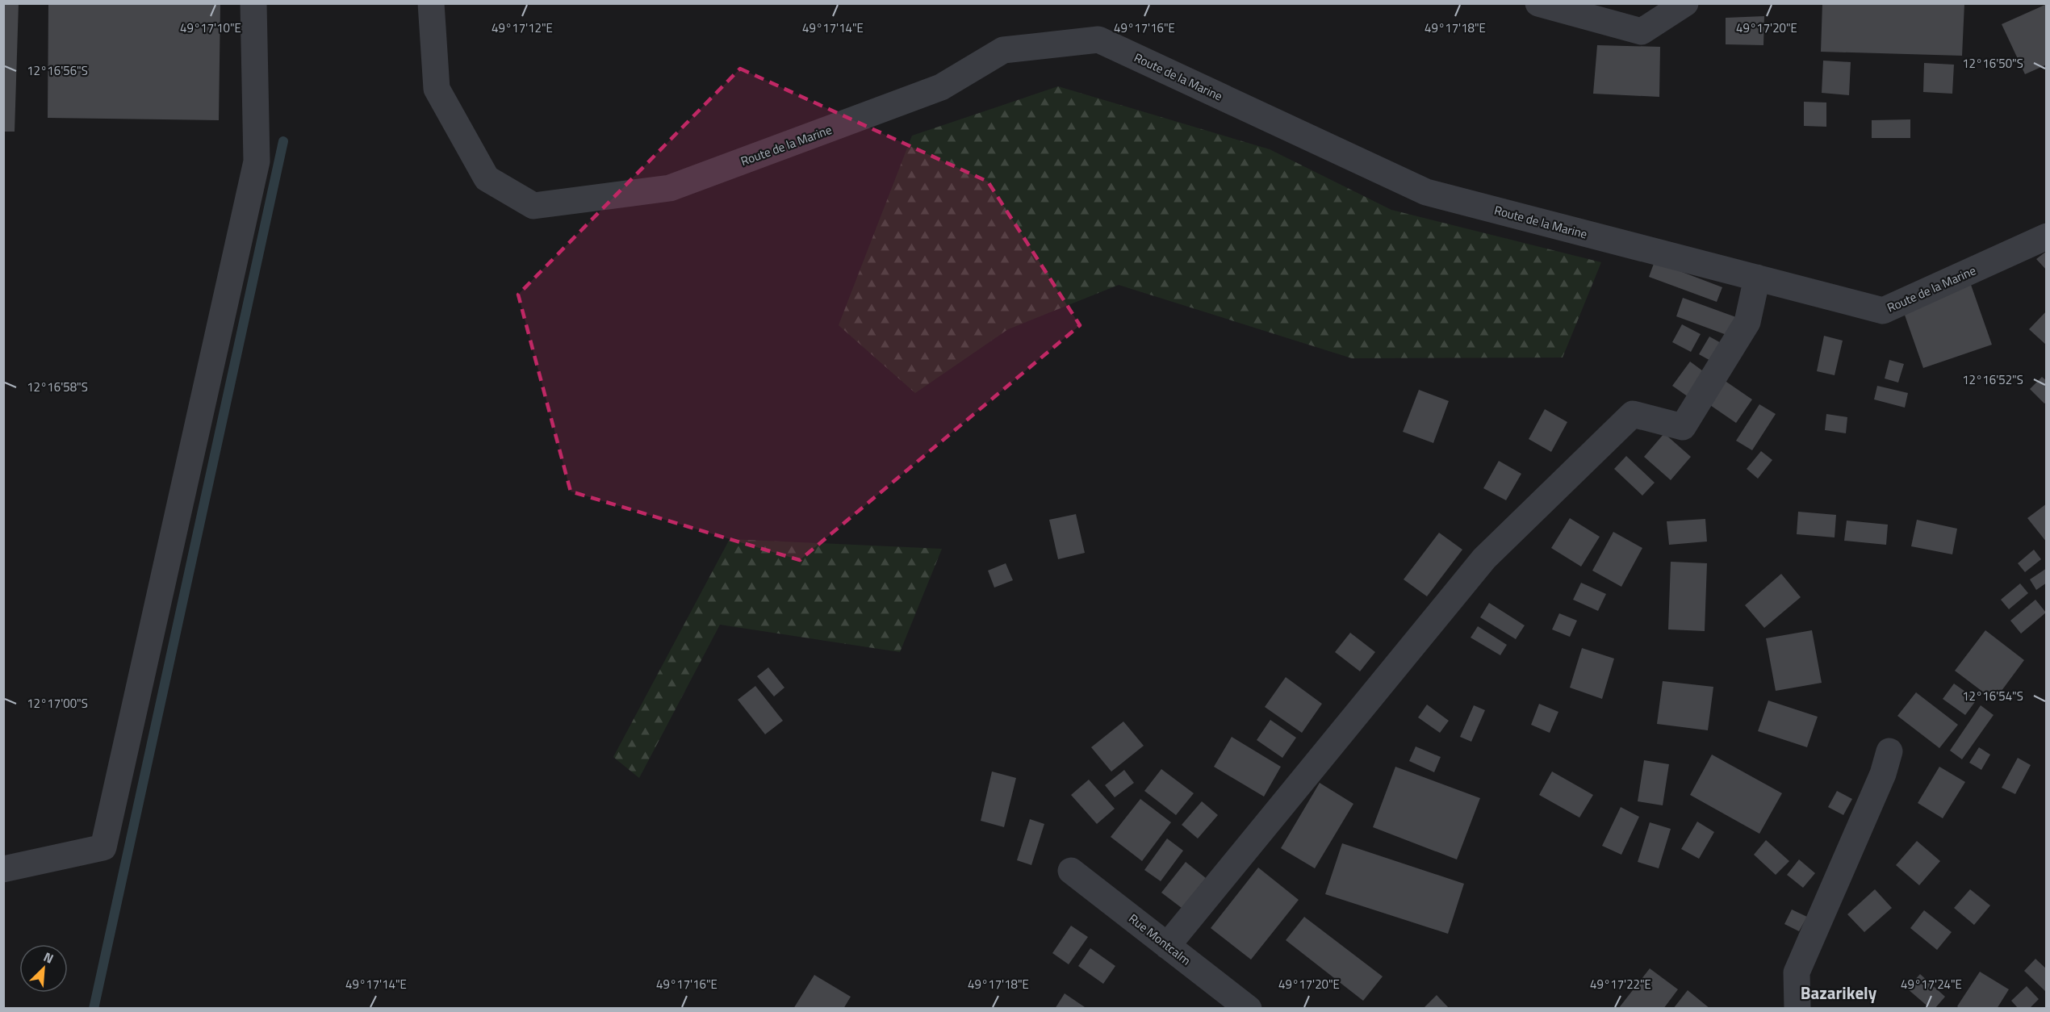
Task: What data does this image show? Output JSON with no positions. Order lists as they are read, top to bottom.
{
  "streets": {
    "street": ["Route de la Marine", "Rue Montcalm"]
  },
  "districts": ["Bazarikely"],
  "north": "top right",
  "coordinates": [
    "49°17'10\"E",
    "49°17'12\"E",
    "49°17'14\"E",
    "49°17'16\"E",
    "49°17'18\"E",
    "49°17'20\"E",
    "12°16'50\"S",
    "12°16'56\"S",
    "12°16'52\"S",
    "12°16'58\"S",
    "12°16'54\"S",
    "12°17'00\"S",
    "49°17'22\"E",
    "49°17'24\"E"
  ]
}
